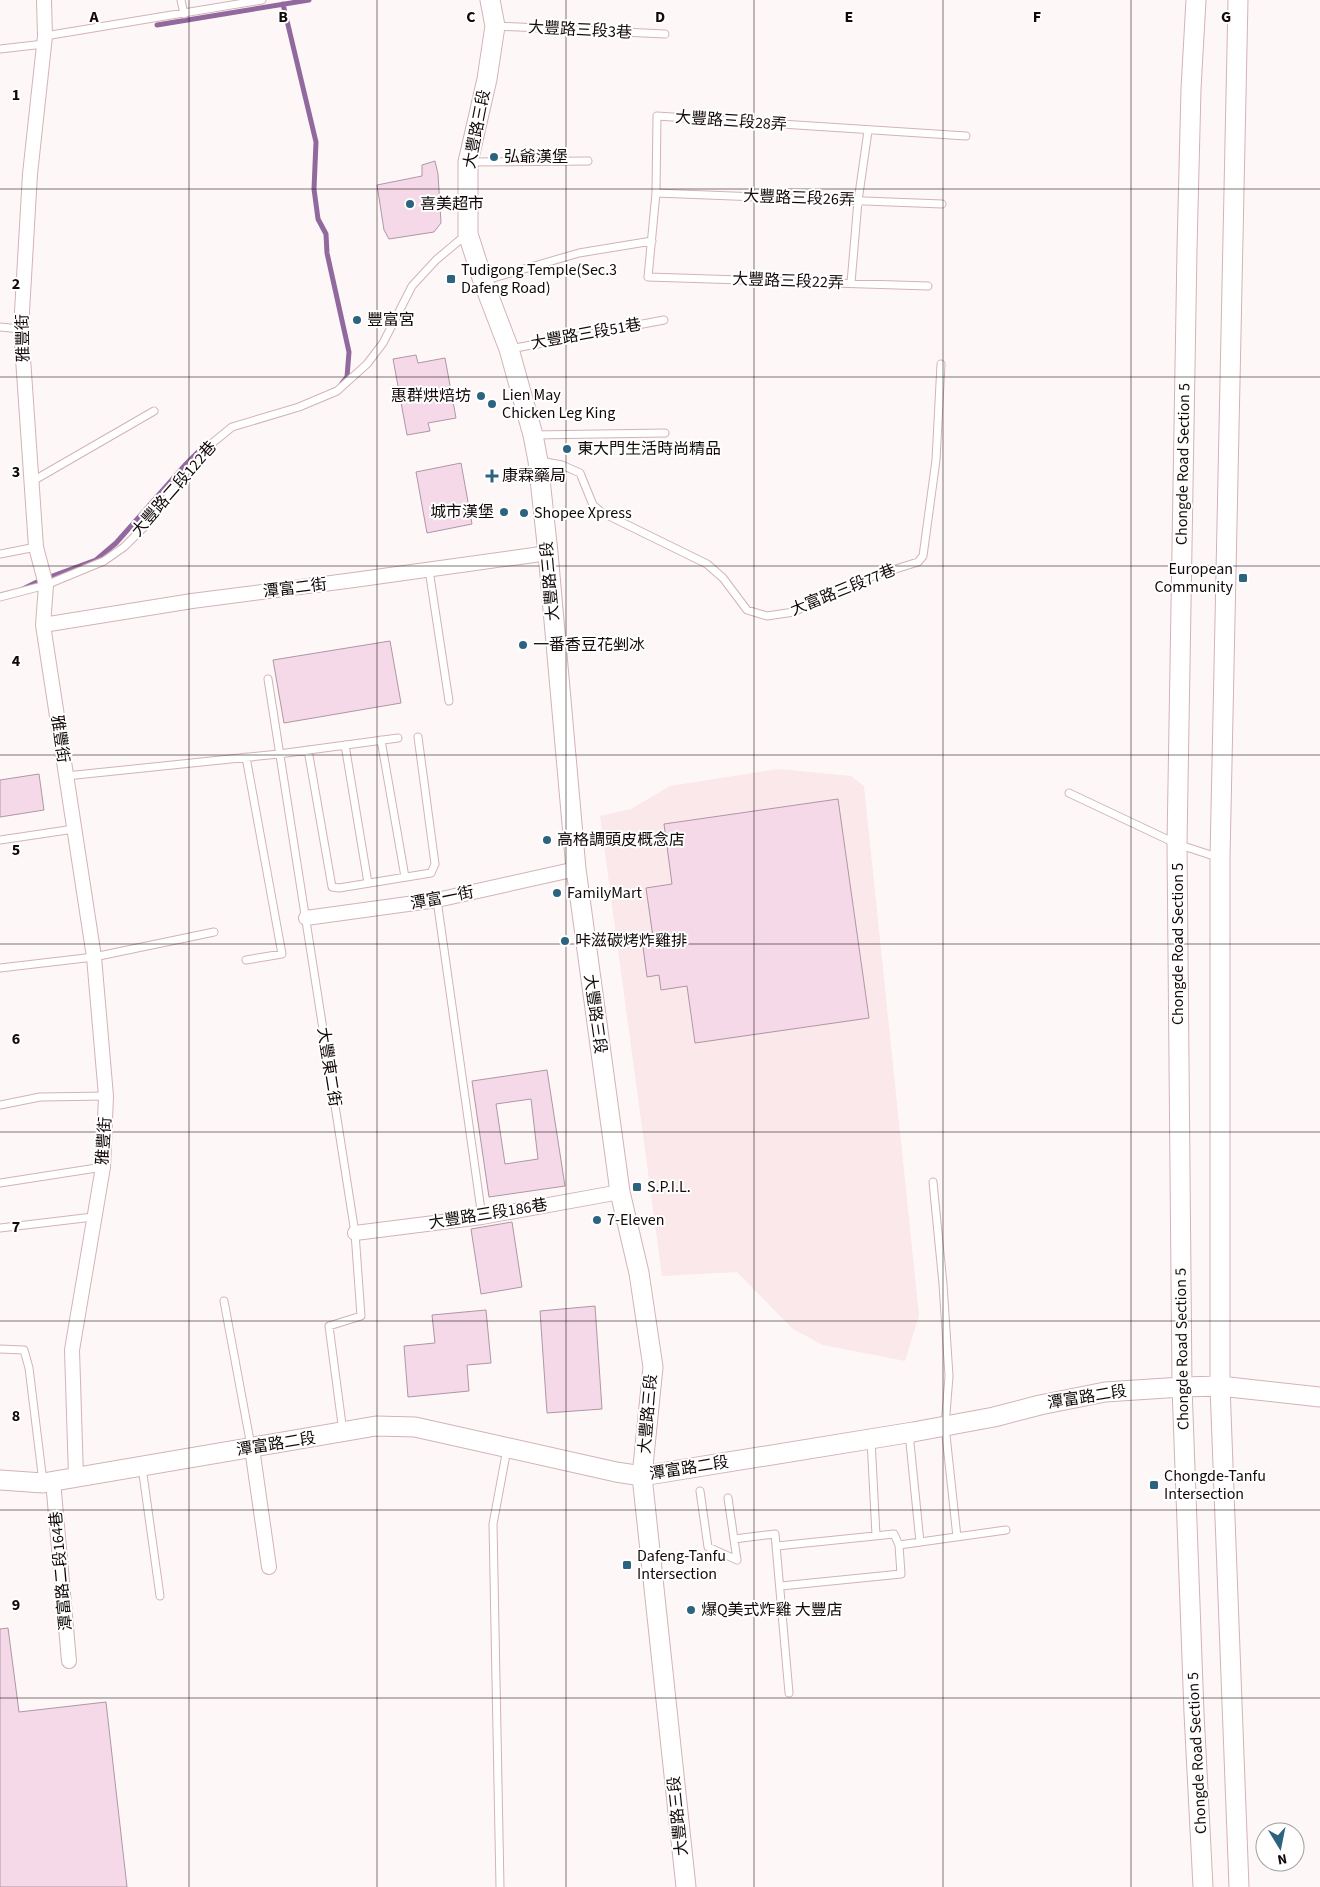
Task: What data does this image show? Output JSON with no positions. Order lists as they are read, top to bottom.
{
  "streets": {
    "street": [
      "大豐路三段",
      "雅豐街",
      "Chongde Road Section 5",
      "潭富二街",
      "潭富一街",
      "大豐路三段186巷",
      "潭富路二段",
      "潭富路二段164巷"
    ],
    "lane": [
      "大豐路三段3巷",
      "大豐路三段28弄",
      "大豐路三段26弄",
      "大豐路三段22弄",
      "大豐路三段51巷",
      "大豐路二段122巷",
      "大富路三段77巷",
      "大豐東二街"
    ]
  },
  "crossings": [
    ["大豐路三段3巷", "大豐路三段"],
    ["大豐路三段28弄", "大豐路三段26弄"],
    ["大豐路三段28弄", "大豐路三段22弄"],
    ["大豐路三段", "大豐路三段51巷"],
    ["大豐路三段", "大豐路二段122巷"],
    ["大豐路三段", "潭富二街"],
    ["大豐路三段", "大富路三段77巷"],
    ["大豐路三段", "潭富一街"],
    ["大豐路三段", "大豐路三段186巷"],
    ["大豐路三段", "潭富路二段"],
    ["雅豐街", "大豐路二段122巷"],
    ["雅豐街", "潭富二街"],
    ["雅豐街", "潭富路二段"],
    ["Chongde Road Section 5", "潭富路二段"],
    ["潭富一街", "大豐東二街"],
    ["大豐東二街", "大豐路三段186巷"],
    ["大豐東二街", "潭富路二段"],
    ["潭富路二段", "潭富路二段164巷"]
  ],
  "places": {
    "other": [
      "弘爺漢堡",
      "喜美超市",
      "豐富宮",
      "惠群烘焙坊",
      "Lien May Chicken Leg King",
      "東大門生活時尚精品",
      "城市漢堡",
      "Shopee Xpress",
      "一番香豆花剉冰",
      "高格調頭皮概念店",
      "FamilyMart",
      "咔滋碳烤炸雞排",
      "7-Eleven",
      "爆Q美式炸雞 大豐店"
    ],
    "transit": [
      "Tudigong Temple(Sec.3 Dafeng Road)",
      "European Community",
      "S.P.I.L.",
      "Chongde-Tanfu Intersection",
      "Dafeng-Tanfu Intersection"
    ],
    "health": ["康霖藥局"]
  },
  "north": "bottom",
  "grid": {
    "columns": [
      "A",
      "B",
      "C",
      "D",
      "E",
      "F",
      "G"
    ],
    "rows": [
      "1",
      "2",
      "3",
      "4",
      "5",
      "6",
      "7",
      "8",
      "9"
    ]
  }
}
